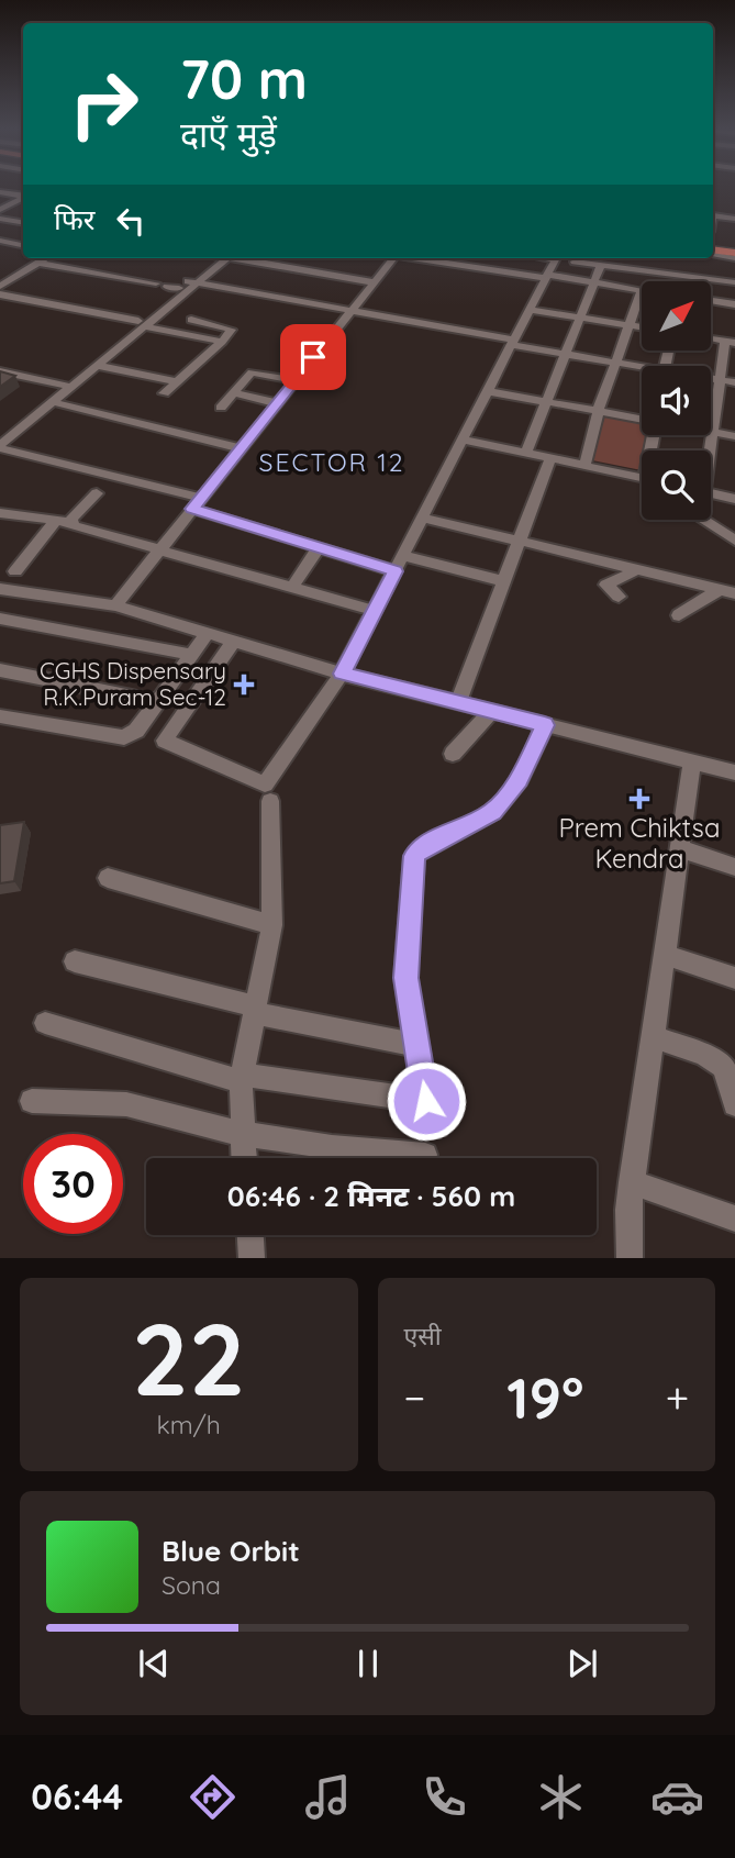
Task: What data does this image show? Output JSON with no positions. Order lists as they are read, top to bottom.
{
  "districts": ["SECTOR 12"],
  "places": {
    "health": ["CGHS Dispensary R.K.Puram Sec-12", "Prem Chiktsa Kendra"]
  },
  "north": "top right",
  "page": {
    "turn": ["70 m", "दाएँ मुड़ें"],
    "then": "फिर",
    "limit": "30",
    "trip": "06:46 · 2 मिनट · 560 m",
    "tile": [
      ["22", "km/h"],
      "एसी"
    ],
    "heat": ["−", "19°", "+"],
    "song": ["Blue Orbit", "Sona"],
    "tabs": "06:44"
  }
}
